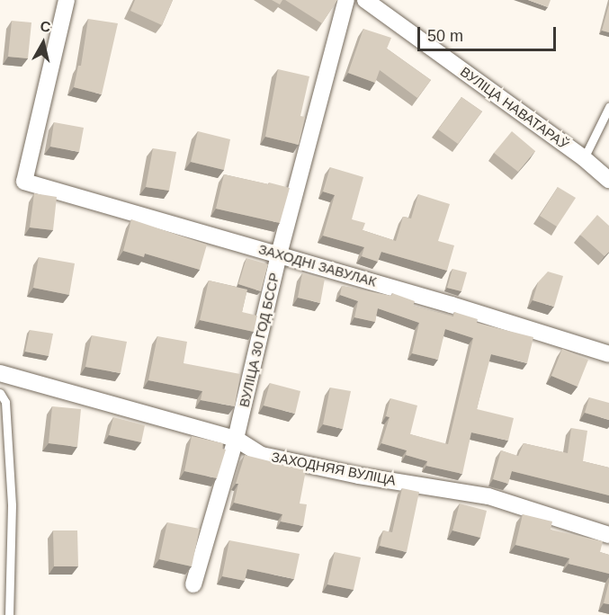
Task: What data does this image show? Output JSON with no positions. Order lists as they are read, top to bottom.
{
  "streets": {
    "street": [
      "ВУЛІЦА НАВАТАРАЎ",
      "ЗАХОДНІ ЗАВУЛАК",
      "ВУЛІЦА 30 ГОД БССР",
      "ЗАХОДНЯЯ ВУЛІЦА"
    ]
  },
  "crossings": [
    ["ЗАХОДНІ ЗАВУЛАК", "ВУЛІЦА 30 ГОД БССР"],
    ["ВУЛІЦА 30 ГОД БССР", "ЗАХОДНЯЯ ВУЛІЦА"]
  ],
  "scale_bar": "50 m",
  "north": "top"
}
